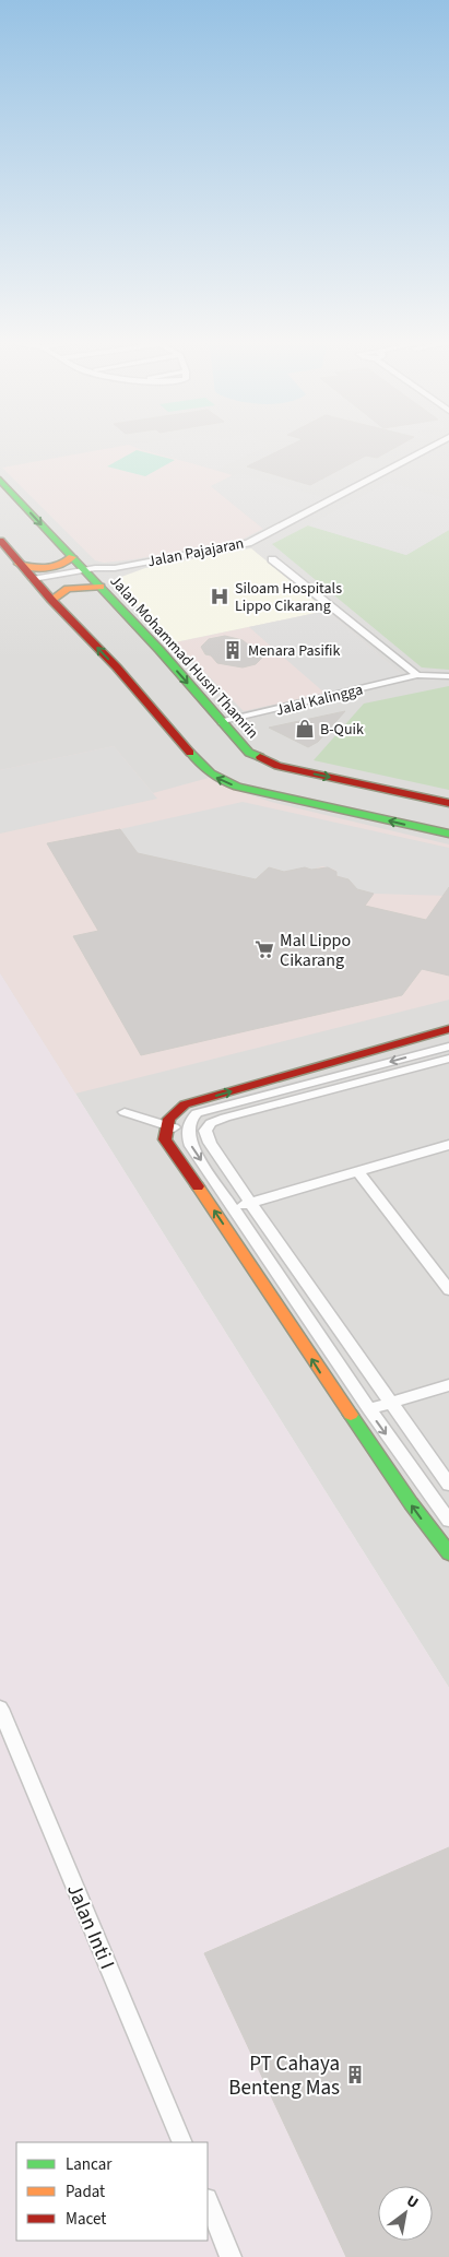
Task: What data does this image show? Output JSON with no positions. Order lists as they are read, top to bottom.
{
  "streets": {
    "street": [
      "Jalan Pajajaran",
      "Jalan Mohammad Husni Thamrin",
      "Jalal Kalingga",
      "Jalan Inti I"
    ]
  },
  "crossings": [
    ["Jalan Pajajaran", "Jalan Mohammad Husni Thamrin"],
    ["Jalan Mohammad Husni Thamrin", "Jalal Kalingga"]
  ],
  "places": {
    "hospital": ["Siloam Hospitals Lippo Cikarang"],
    "building": ["Menara Pasifik", "PT Cahaya Benteng Mas"],
    "shop": ["B-Quik"],
    "supermarket": ["Mal Lippo Cikarang"]
  },
  "legend": ["Lancar", "Padat", "Macet"],
  "north": "top right"
}
